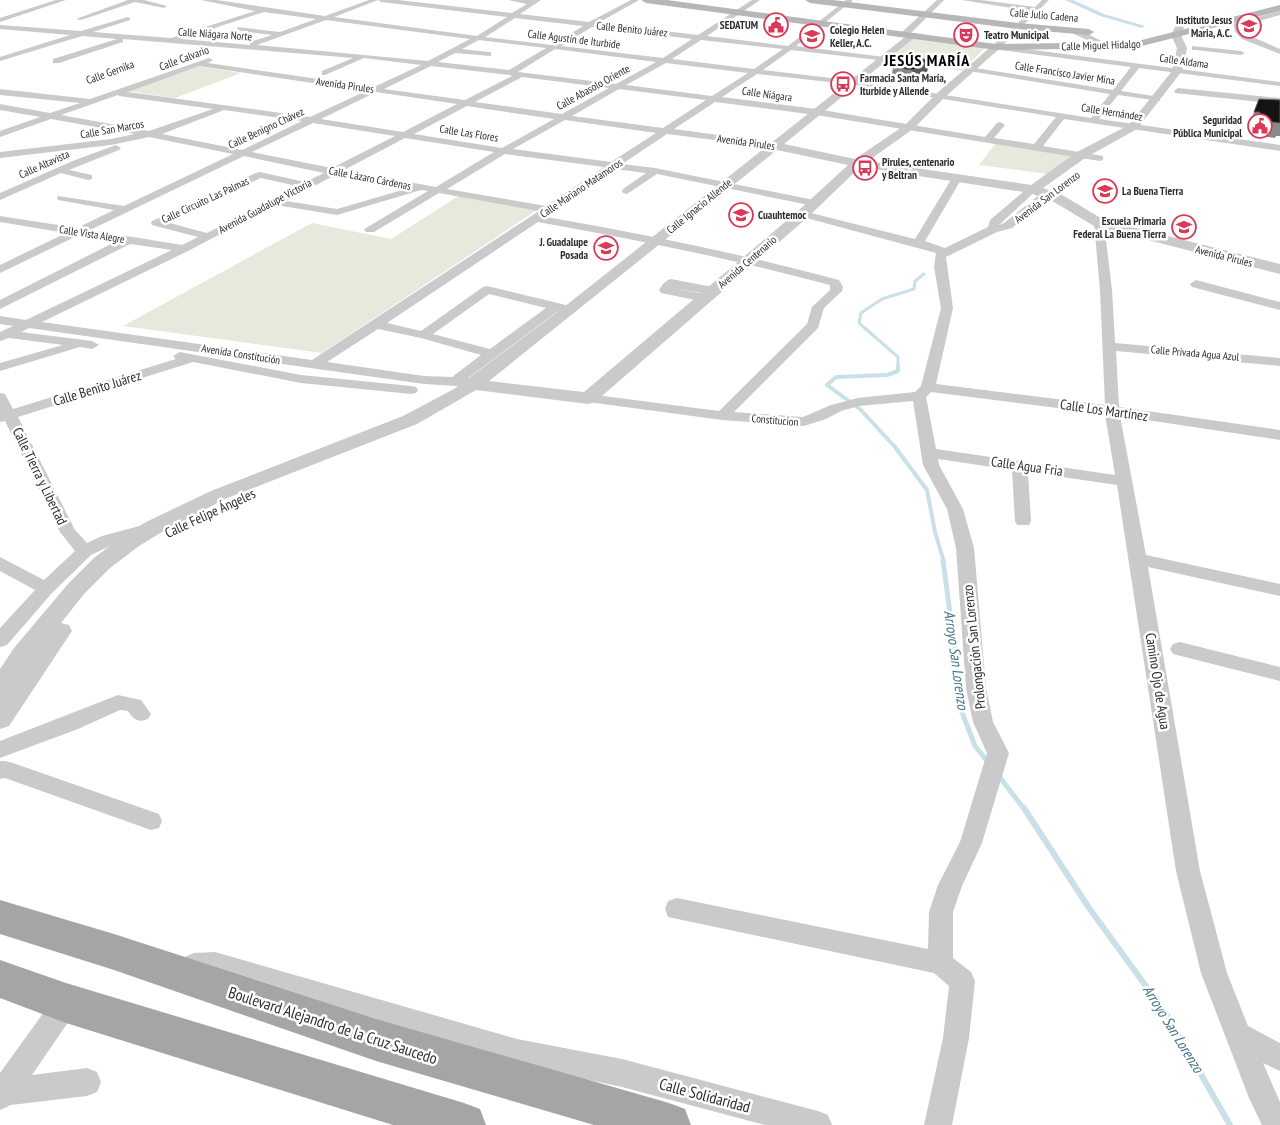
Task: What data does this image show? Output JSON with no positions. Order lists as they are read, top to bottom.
{
  "streets": {
    "main road": ["Calle Julio Cadena", "Calle Miguel Hidalgo", "Boulevard Alejandro de la Cruz Saucedo"],
    "street": [
      "Calle Benito Juárez",
      "Calle Niágara Norte",
      "Calle Agustín de Iturbide",
      "Calle Calvario",
      "Calle Aldama",
      "Calle Gernika",
      "Calle Francisco Javier Mina",
      "Avenida Pirules",
      "Calle Abasolo Oriente",
      "Calle Niágara",
      "Calle Hernández",
      "Calle Benigno Chávez",
      "Calle San Marcos",
      "Calle Las Flores",
      "Calle Altavista",
      "Calle Lázaro Cárdenas",
      "Calle Mariano Matamoros",
      "Avenida San Lorenzo",
      "Calle Circuito Las Palmas",
      "Avenida Guadalupe Victoria",
      "Calle Ignacio Allende",
      "Calle Vista Alegre",
      "Avenida Centenario",
      "Calle Privada Agua Azul",
      "Avenida Constitución",
      "Calle Los Martínez",
      "Constitucion",
      "Calle Agua Fria",
      "Calle Tierra y Libertad",
      "Calle Felipe Ángeles",
      "Prolongación San Lorenzo",
      "Camino Ojo de Agua",
      "Calle Solidaridad"
    ]
  },
  "crossings": [
    ["Calle Julio Cadena", "Calle Mariano Matamoros"],
    ["Calle Benito Juárez", "Calle Abasolo Oriente"],
    ["Calle Benito Juárez", "Calle Benigno Chávez"],
    ["Calle Benito Juárez", "Calle Mariano Matamoros"],
    ["Calle Benito Juárez", "Avenida Guadalupe Victoria"],
    ["Calle Benito Juárez", "Calle Ignacio Allende"],
    ["Calle Benito Juárez", "Avenida Constitución"],
    ["Calle Benito Juárez", "Calle Tierra y Libertad"],
    ["Calle Niágara Norte", "Calle Calvario"],
    ["Calle Niágara Norte", "Calle Niágara"],
    ["Calle Niágara Norte", "Calle Benigno Chávez"],
    ["Calle Agustín de Iturbide", "Calle Calvario"],
    ["Calle Agustín de Iturbide", "Calle Abasolo Oriente"],
    ["Calle Agustín de Iturbide", "Calle Hernández"],
    ["Calle Agustín de Iturbide", "Calle Benigno Chávez"],
    ["Calle Agustín de Iturbide", "Calle Mariano Matamoros"],
    ["Calle Agustín de Iturbide", "Avenida Guadalupe Victoria"],
    ["Calle Agustín de Iturbide", "Calle Ignacio Allende"],
    ["Calle Agustín de Iturbide", "Avenida Centenario"],
    ["Calle Miguel Hidalgo", "Calle Aldama"],
    ["Calle Miguel Hidalgo", "Calle Abasolo Oriente"],
    ["Calle Miguel Hidalgo", "Calle Mariano Matamoros"],
    ["Calle Miguel Hidalgo", "Calle Ignacio Allende"],
    ["Calle Miguel Hidalgo", "Avenida Centenario"],
    ["Calle Calvario", "Avenida Pirules"],
    ["Calle Calvario", "Calle Las Flores"],
    ["Calle Calvario", "Calle Lázaro Cárdenas"],
    ["Calle Aldama", "Avenida San Lorenzo"],
    ["Calle Aldama", "Avenida Centenario"],
    ["Calle Francisco Javier Mina", "Avenida San Lorenzo"],
    ["Calle Francisco Javier Mina", "Avenida Centenario"],
    ["Avenida Pirules", "Calle Abasolo Oriente"],
    ["Avenida Pirules", "Calle Benigno Chávez"],
    ["Avenida Pirules", "Calle Mariano Matamoros"],
    ["Avenida Pirules", "Avenida San Lorenzo"],
    ["Avenida Pirules", "Avenida Guadalupe Victoria"],
    ["Avenida Pirules", "Calle Ignacio Allende"],
    ["Avenida Pirules", "Avenida Centenario"],
    ["Avenida Pirules", "Camino Ojo de Agua"],
    ["Calle Abasolo Oriente", "Calle Niágara"],
    ["Calle Abasolo Oriente", "Calle Las Flores"],
    ["Calle Abasolo Oriente", "Calle Lázaro Cárdenas"],
    ["Calle Niágara", "Calle Benigno Chávez"],
    ["Calle Niágara", "Calle Mariano Matamoros"],
    ["Calle Niágara", "Avenida San Lorenzo"],
    ["Calle Niágara", "Avenida Guadalupe Victoria"],
    ["Calle Niágara", "Calle Ignacio Allende"],
    ["Calle Niágara", "Avenida Centenario"],
    ["Calle Hernández", "Avenida San Lorenzo"],
    ["Calle Hernández", "Avenida Centenario"],
    ["Calle Benigno Chávez", "Calle Las Flores"],
    ["Calle Benigno Chávez", "Calle Lázaro Cárdenas"],
    ["Calle Benigno Chávez", "Calle Vista Alegre"],
    ["Calle San Marcos", "Calle Las Flores"],
    ["Calle San Marcos", "Calle Altavista"],
    ["Calle San Marcos", "Calle Lázaro Cárdenas"],
    ["Calle Las Flores", "Calle Mariano Matamoros"],
    ["Calle Las Flores", "Avenida Guadalupe Victoria"],
    ["Calle Las Flores", "Calle Ignacio Allende"],
    ["Calle Las Flores", "Avenida Centenario"],
    ["Calle Altavista", "Calle Lázaro Cárdenas"],
    ["Calle Lázaro Cárdenas", "Calle Mariano Matamoros"],
    ["Calle Lázaro Cárdenas", "Avenida Guadalupe Victoria"],
    ["Calle Mariano Matamoros", "Avenida Constitución"],
    ["Calle Circuito Las Palmas", "Avenida Guadalupe Victoria"],
    ["Avenida Guadalupe Victoria", "Calle Vista Alegre"],
    ["Avenida Guadalupe Victoria", "Avenida Constitución"],
    ["Calle Ignacio Allende", "Avenida Constitución"],
    ["Calle Ignacio Allende", "Constitucion"],
    ["Calle Ignacio Allende", "Calle Felipe Ángeles"],
    ["Avenida Centenario", "Constitucion"],
    ["Calle Privada Agua Azul", "Camino Ojo de Agua"],
    ["Avenida Constitución", "Constitucion"],
    ["Avenida Constitución", "Calle Felipe Ángeles"],
    ["Calle Los Martínez", "Constitucion"],
    ["Calle Los Martínez", "Prolongación San Lorenzo"],
    ["Calle Los Martínez", "Camino Ojo de Agua"],
    ["Constitucion", "Calle Felipe Ángeles"],
    ["Constitucion", "Prolongación San Lorenzo"],
    ["Calle Agua Fria", "Prolongación San Lorenzo"],
    ["Calle Agua Fria", "Camino Ojo de Agua"],
    ["Boulevard Alejandro de la Cruz Saucedo", "Calle Solidaridad"]
  ],
  "districts": ["JESÚS MARÍA"],
  "water": ["Arroyo San Lorenzo"],
  "places": {
    "public building": ["SEDATUM", "Seguridad Pública Municipal"],
    "school or university": [
      "Instituto Jesus Maria, A.C.",
      "Colegio Helen Keller, A.C.",
      "La Buena Tierra",
      "Cuauhtemoc",
      "Escuela Primaria Federal La Buena Tierra",
      "J. Guadalupe Posada"
    ],
    "theatre": ["Teatro Municipal"],
    "bus stop": ["Farmacia Santa María, Iturbide y Allende", "Pirules, centenario y Beltran"]
  }
}
